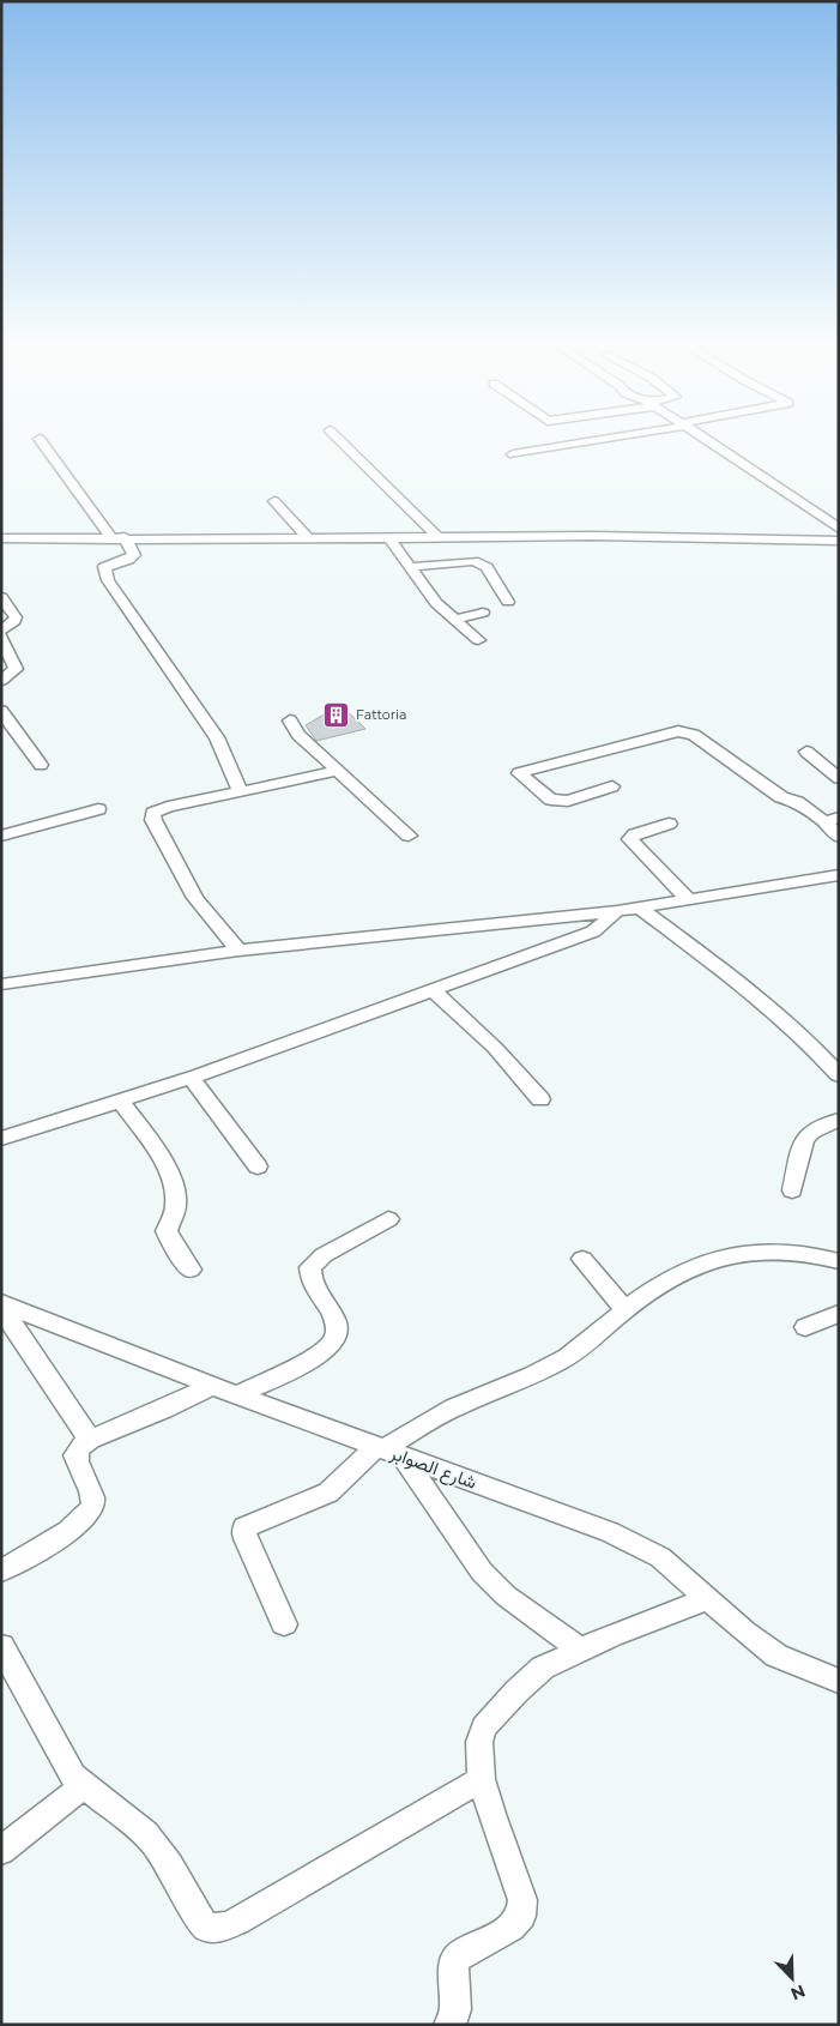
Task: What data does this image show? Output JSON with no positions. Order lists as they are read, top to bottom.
{
  "streets": {
    "street": ["شارع الصوابر"]
  },
  "places": {
    "building": ["Fattoria"]
  },
  "north": "bottom right"
}
